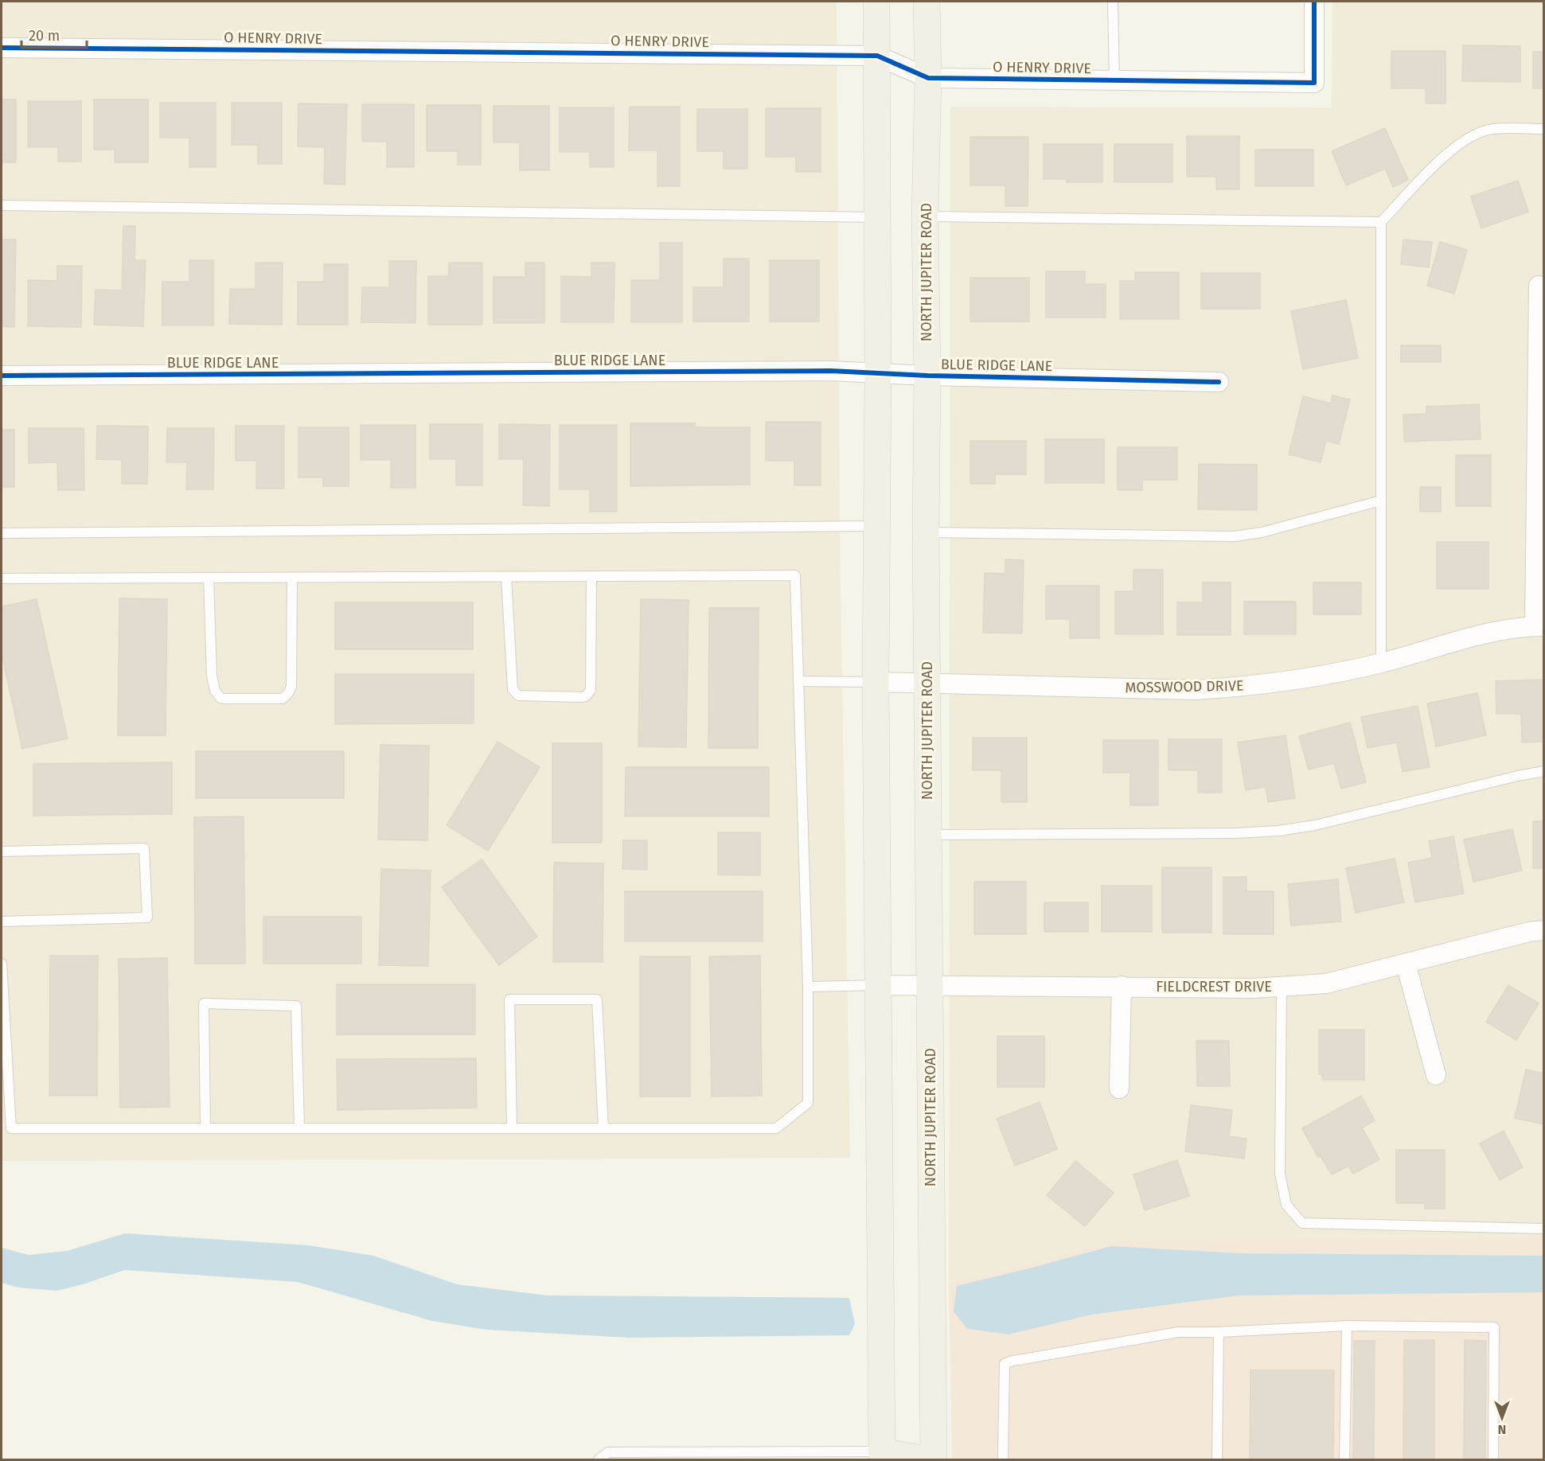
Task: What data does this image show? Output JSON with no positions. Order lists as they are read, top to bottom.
{
  "streets": {
    "main road": ["NORTH JUPITER ROAD"],
    "street": [
      "O HENRY DRIVE",
      "BLUE RIDGE LANE",
      "MOSSWOOD DRIVE",
      "FIELDCREST DRIVE"
    ]
  },
  "crossings": [
    ["O HENRY DRIVE", "NORTH JUPITER ROAD"],
    ["NORTH JUPITER ROAD", "BLUE RIDGE LANE"],
    ["NORTH JUPITER ROAD", "MOSSWOOD DRIVE"],
    ["NORTH JUPITER ROAD", "FIELDCREST DRIVE"]
  ],
  "scale_bar": "20 m",
  "north": "bottom"
}
